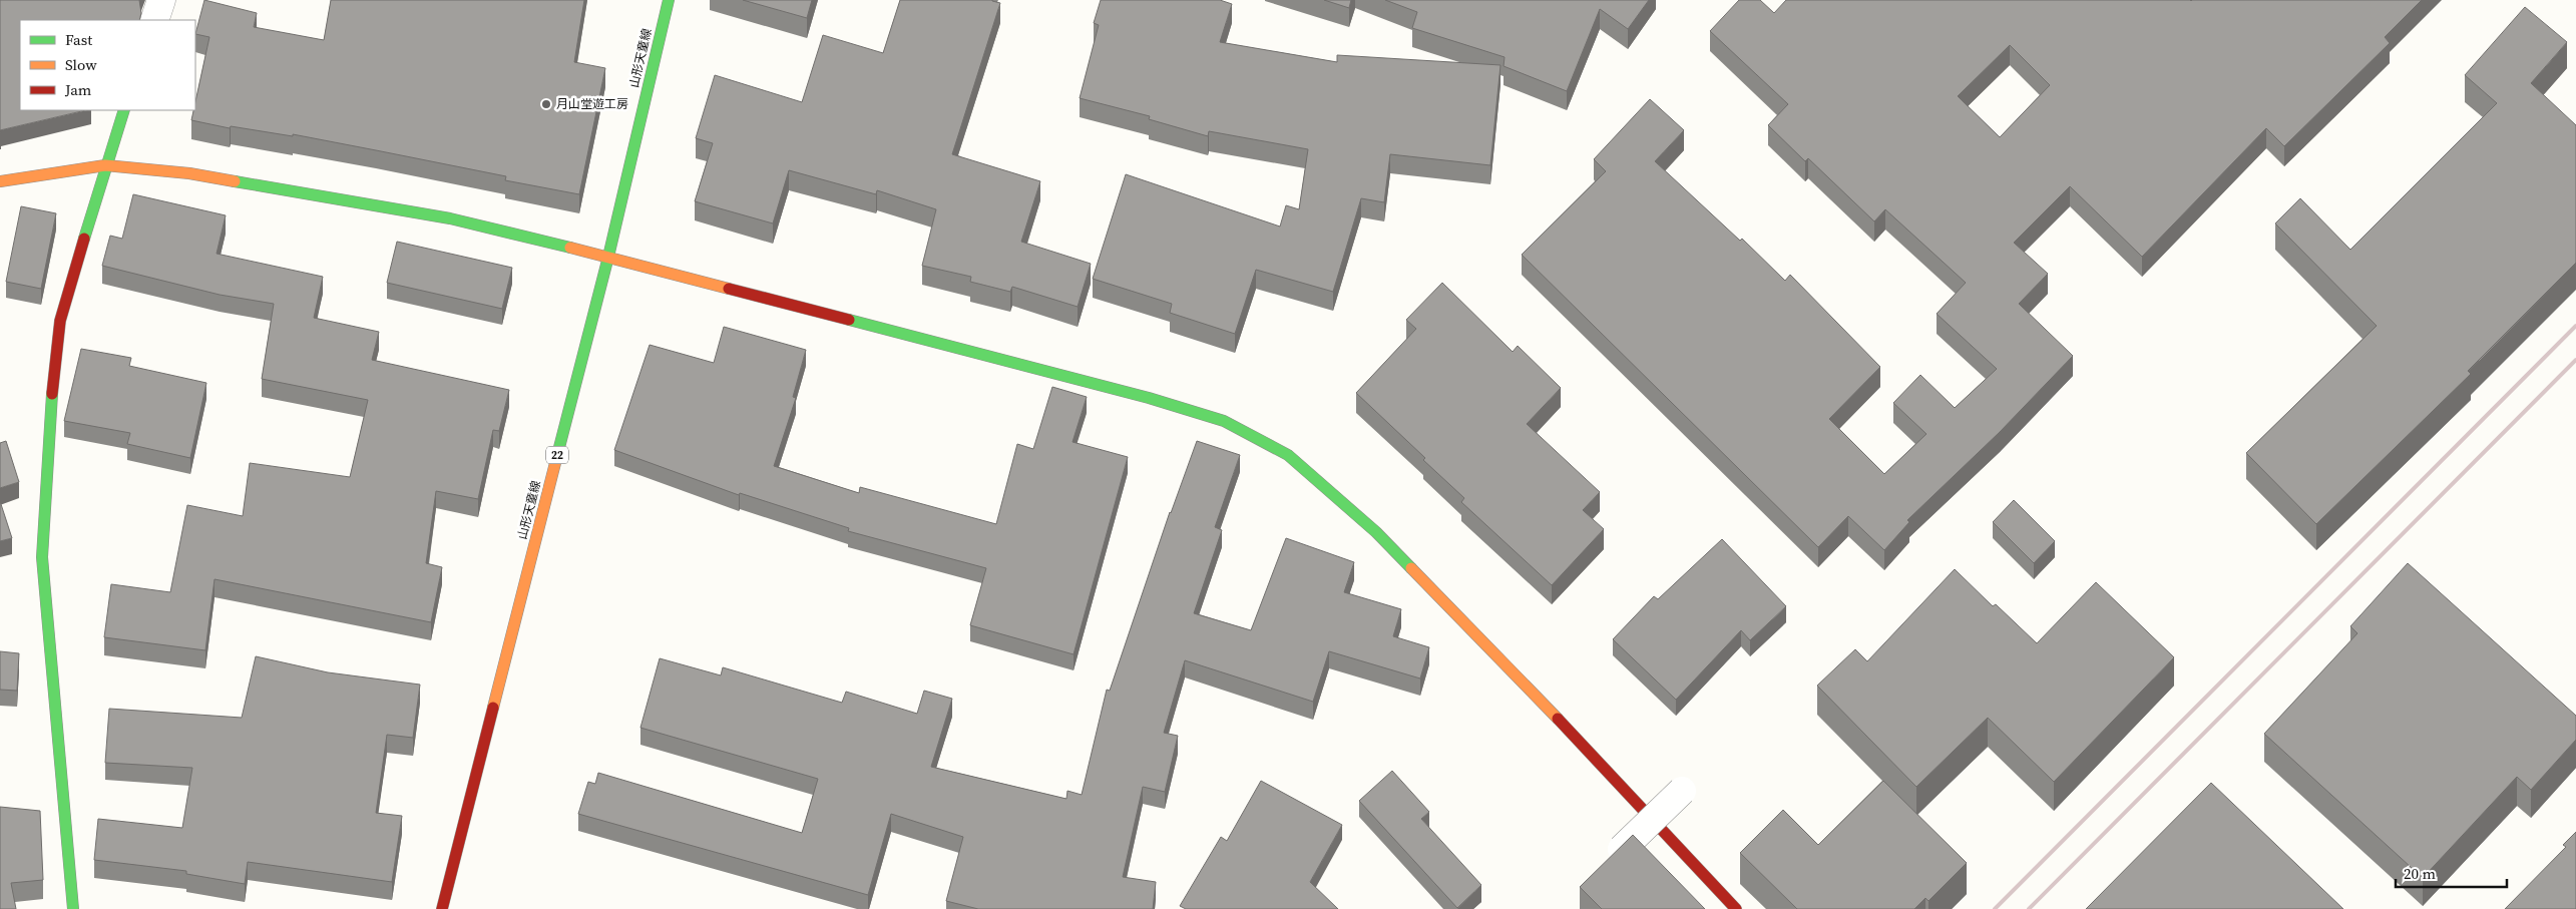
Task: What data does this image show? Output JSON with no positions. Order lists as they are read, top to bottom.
{
  "streets": {
    "street": ["山形天童線", "22"]
  },
  "places": ["月山堂遊工房"],
  "legend": ["Fast", "Slow", "Jam"],
  "scale_bar": "20 m"
}
